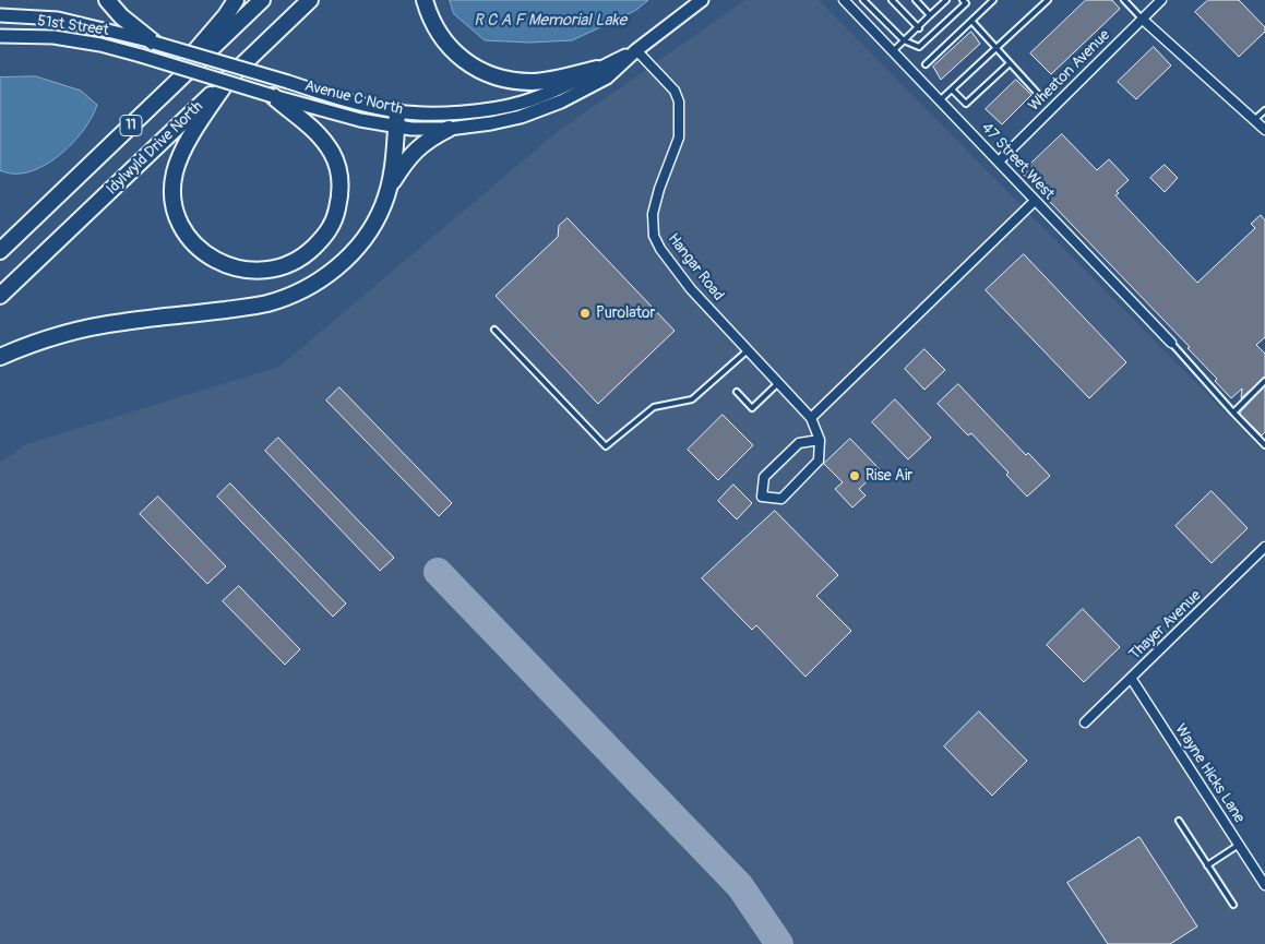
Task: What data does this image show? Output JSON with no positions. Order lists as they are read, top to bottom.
{
  "streets": {
    "highway": ["11", "Idylwyld Drive North"],
    "main road": ["51st Street", "Avenue C North"],
    "street": [
      "Wheaton Avenue",
      "47 Street West",
      "Hangar Road",
      "Thayer Avenue",
      "Wayne Hicks Lane"
    ]
  },
  "crossings": [
    ["51st Street", "Avenue C North"],
    ["Wheaton Avenue", "47 Street West"],
    ["Avenue C North", "Hangar Road"],
    ["Thayer Avenue", "Wayne Hicks Lane"]
  ],
  "water": ["R C A F Memorial Lake"],
  "places": ["Purolator", "Rise Air"]
}
